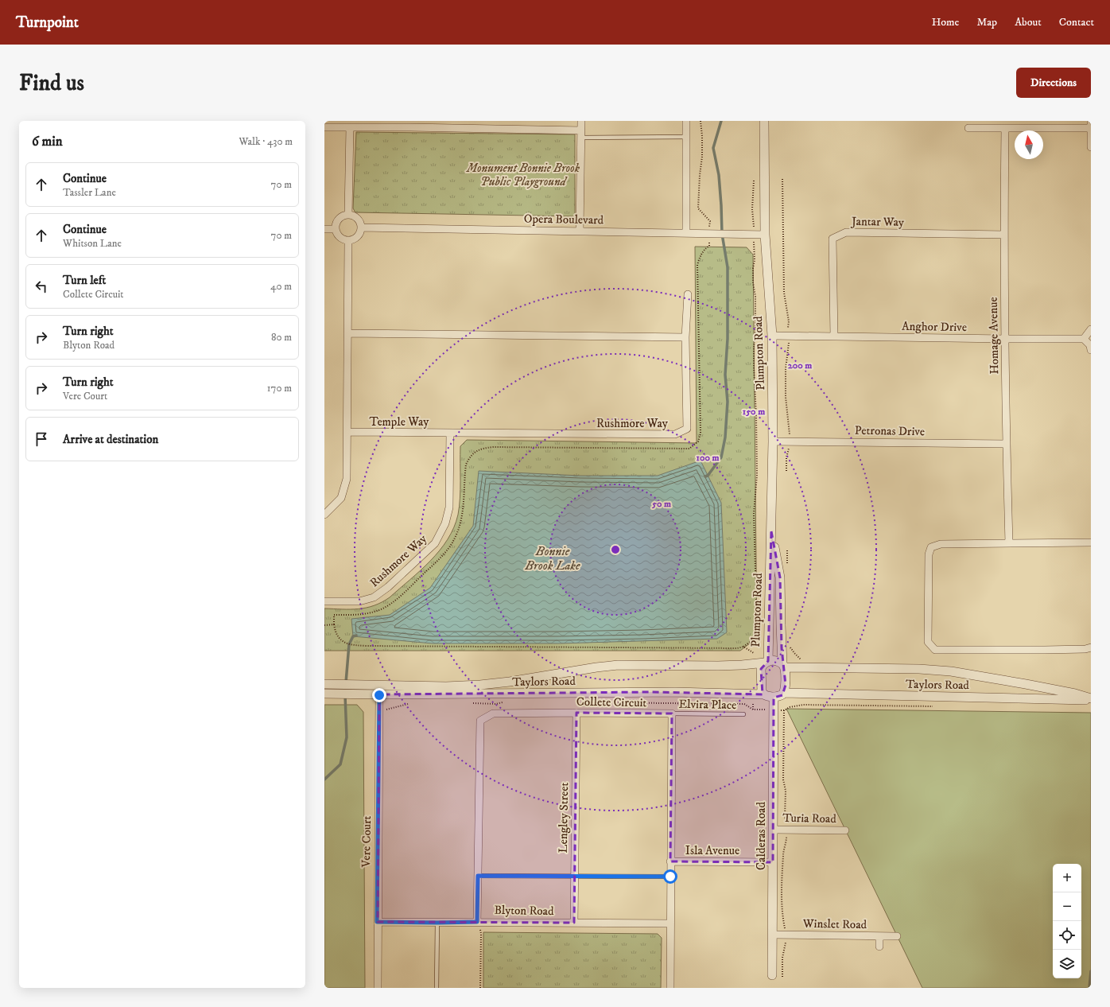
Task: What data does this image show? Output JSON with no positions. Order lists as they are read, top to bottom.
{
  "streets": {
    "street": [
      "Opera Boulevard",
      "Jantar Way",
      "Anghor Drive",
      "Homage Avenue",
      "Plumpton Road",
      "Temple Way",
      "Rushmore Way",
      "Petronas Drive",
      "Taylors Road",
      "Collete Circuit",
      "Lengley Street",
      "Turia Road",
      "Calderas Road",
      "Vere Court",
      "Isla Avenue",
      "Blyton Road",
      "Winslet Road"
    ],
    "lane": ["Elvira Place"]
  },
  "crossings": [
    ["Opera Boulevard", "Plumpton Road"],
    ["Jantar Way", "Anghor Drive"],
    ["Jantar Way", "Homage Avenue"],
    ["Anghor Drive", "Homage Avenue"],
    ["Anghor Drive", "Plumpton Road"],
    ["Homage Avenue", "Petronas Drive"],
    ["Plumpton Road", "Petronas Drive"],
    ["Plumpton Road", "Taylors Road"],
    ["Plumpton Road", "Calderas Road"],
    ["Temple Way", "Rushmore Way"],
    ["Taylors Road", "Calderas Road"],
    ["Taylors Road", "Vere Court"],
    ["Collete Circuit", "Elvira Place"],
    ["Collete Circuit", "Lengley Street"],
    ["Collete Circuit", "Blyton Road"],
    ["Lengley Street", "Blyton Road"],
    ["Turia Road", "Calderas Road"],
    ["Calderas Road", "Isla Avenue"],
    ["Calderas Road", "Winslet Road"],
    ["Vere Court", "Blyton Road"]
  ],
  "water": ["Bonnie Brook Lake"],
  "parks": ["Monument Bonnie Brook Public Playground"],
  "north": "top",
  "page": {
    "header": "Turnpoint",
    "nav": [
      "Home",
      "Map",
      "About",
      "Contact"
    ],
    "buttons": "Directions",
    "title": "Find us",
    "heading": ["6 min", "Walk · 430 m"],
    "list": [
      ["Continue", "Tassler Lane", "70 m"],
      ["Continue", "Whitson Lane", "70 m"],
      ["Turn left", "Collete Circuit", "40 m"],
      ["Turn right", "Blyton Road", "80 m"],
      ["Turn right", "Vere Court", "170 m"],
      "Arrive at destination"
    ],
    "map_buttons": ["+", "−"]
  },
  "rings": [
    "200 m",
    "150 m",
    "100 m",
    "50 m"
  ]
}
